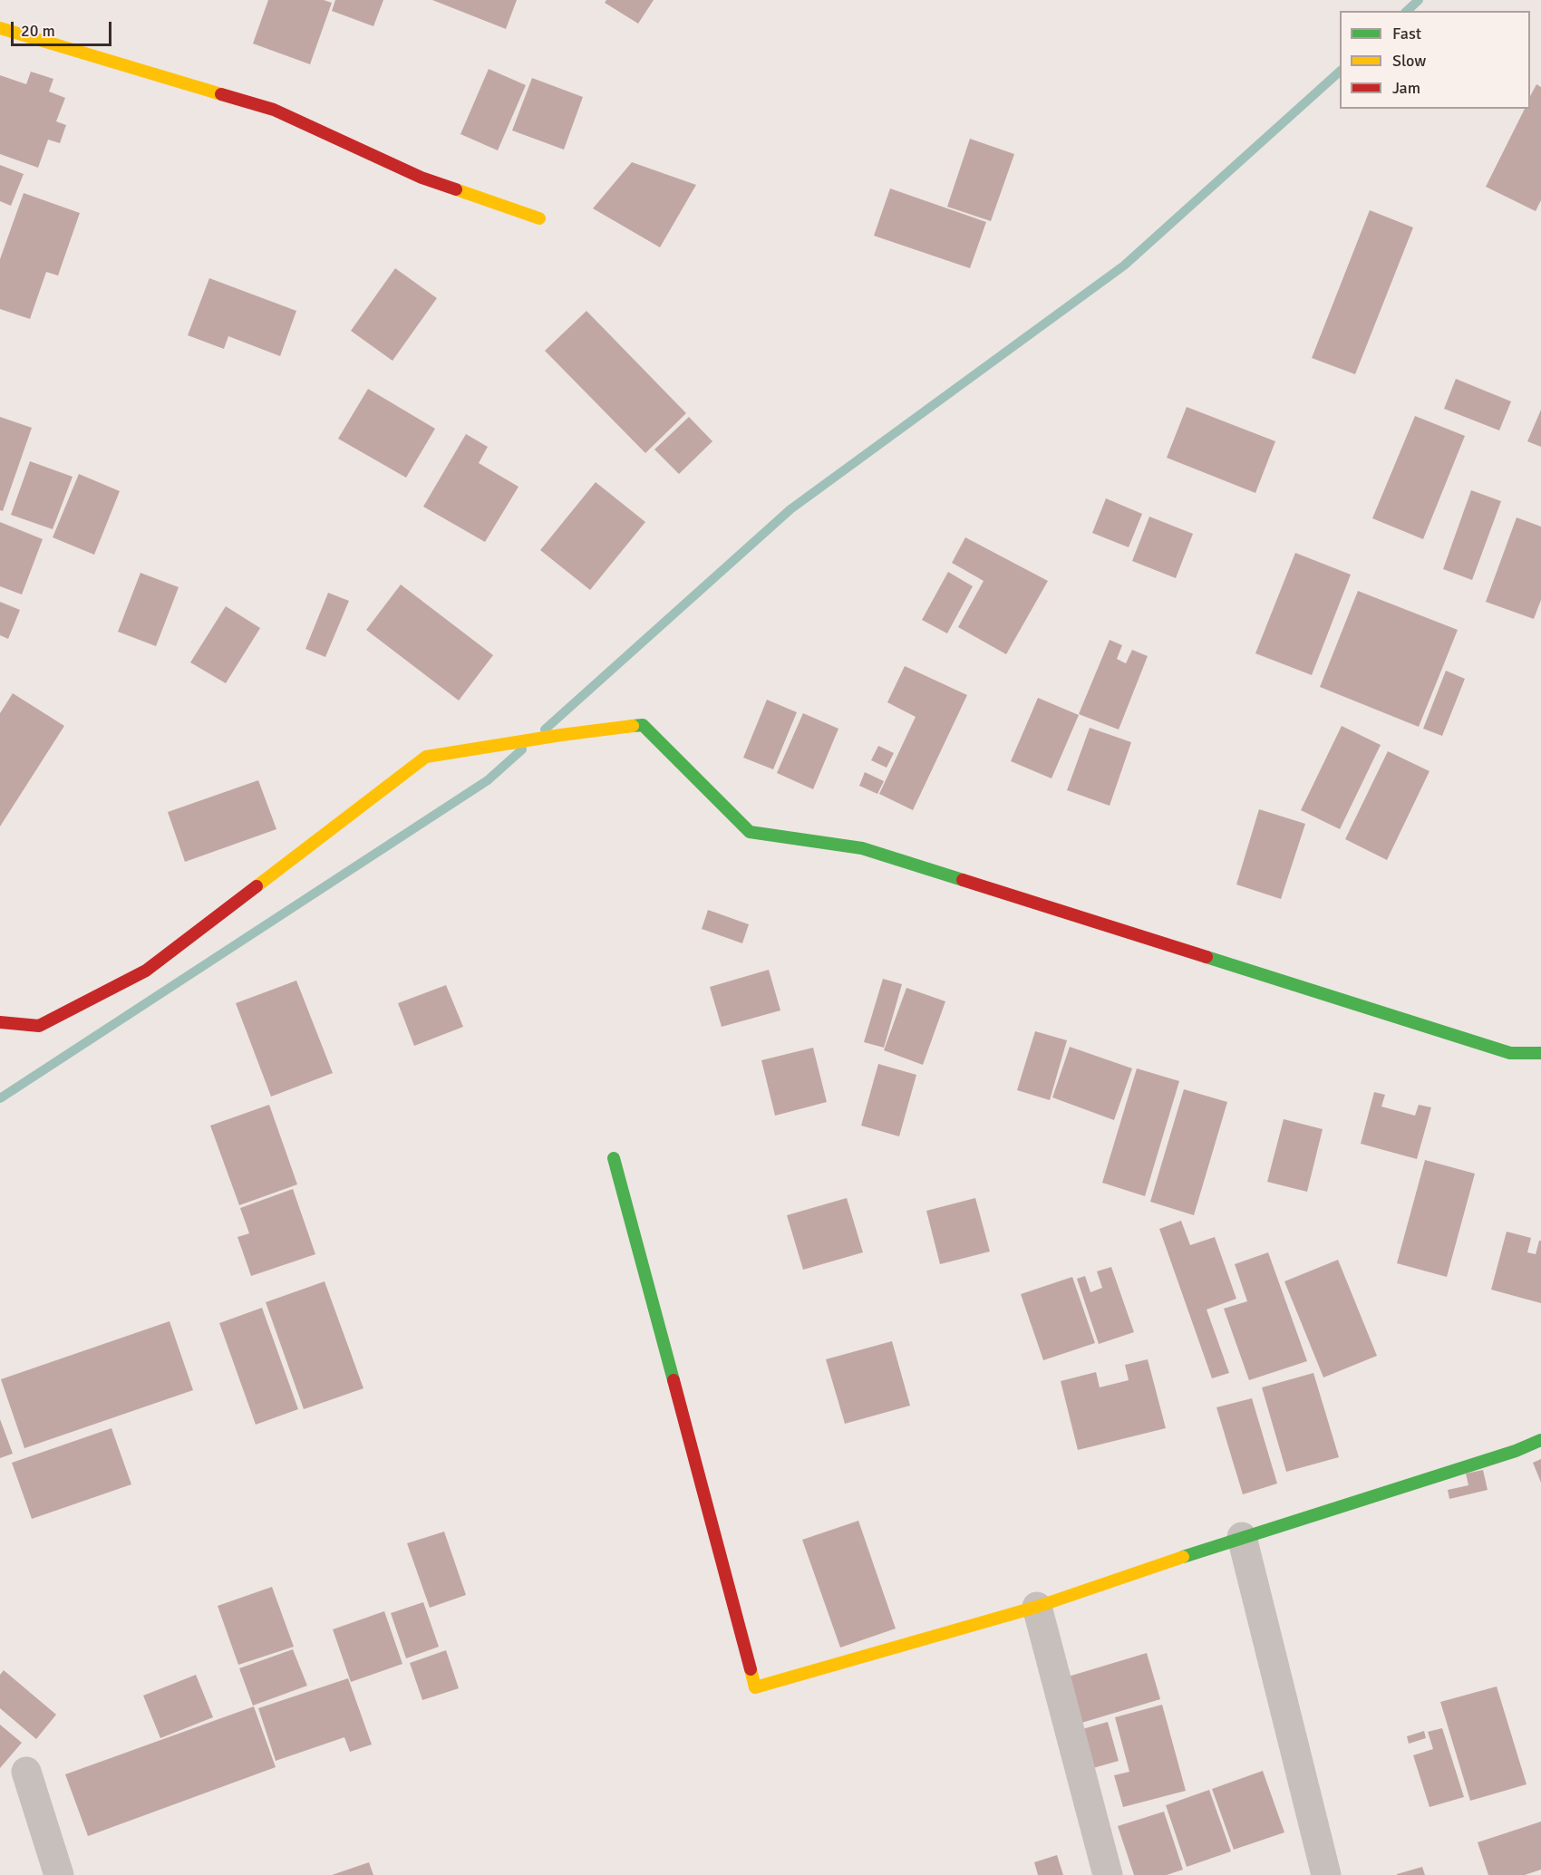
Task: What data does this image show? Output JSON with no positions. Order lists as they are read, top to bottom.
{
  "legend": ["Fast", "Slow", "Jam"],
  "scale_bar": "20 m"
}
